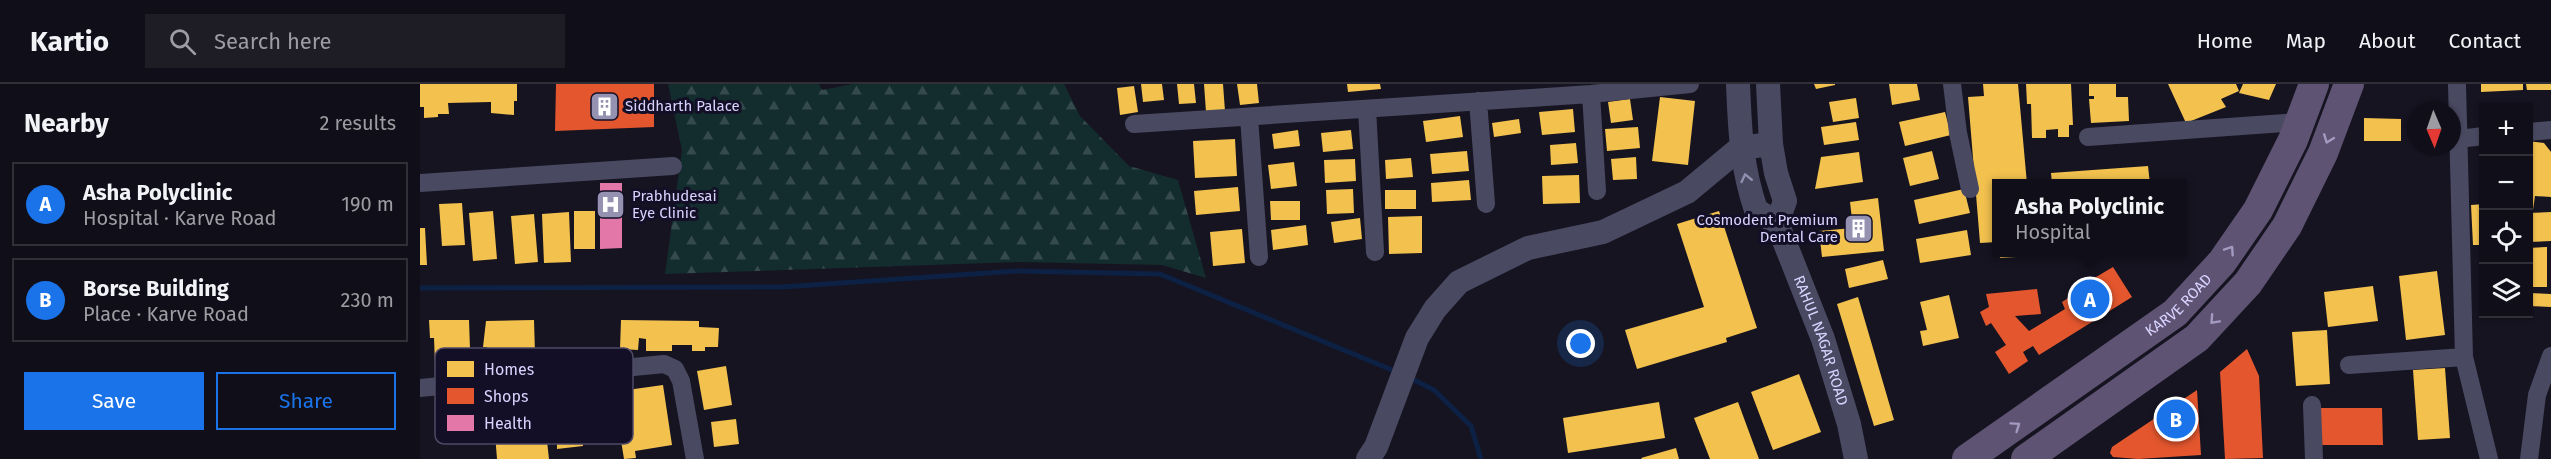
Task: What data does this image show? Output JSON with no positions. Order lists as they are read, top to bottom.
{
  "streets": {
    "main road": ["KARVE ROAD"],
    "street": ["RAHUL NAGAR ROAD"]
  },
  "places": {
    "building": ["Siddharth Palace", "Cosmodent Premium Dental Care"],
    "hospital": ["Prabhudesai Eye Clinic"]
  },
  "legend": ["Homes", "Shops", "Health"],
  "north": "bottom",
  "page": {
    "header": "Kartio",
    "search": "Search here",
    "nav": [
      "Home",
      "Map",
      "About",
      "Contact"
    ],
    "heading": ["Nearby", "2 results"],
    "map_buttons": ["+", "−"],
    "list": [
      {
        "mark": "A",
        "name": "Asha Polyclinic",
        "note": "Hospital · Karve Road",
        "value": "190 m"
      },
      {
        "mark": "B",
        "name": "Borse Building",
        "note": "Place · Karve Road",
        "value": "230 m"
      }
    ],
    "popup": ["Asha Polyclinic", "Hospital"],
    "pins": ["A", "B"],
    "buttons": ["Save", "Share"]
  }
}
